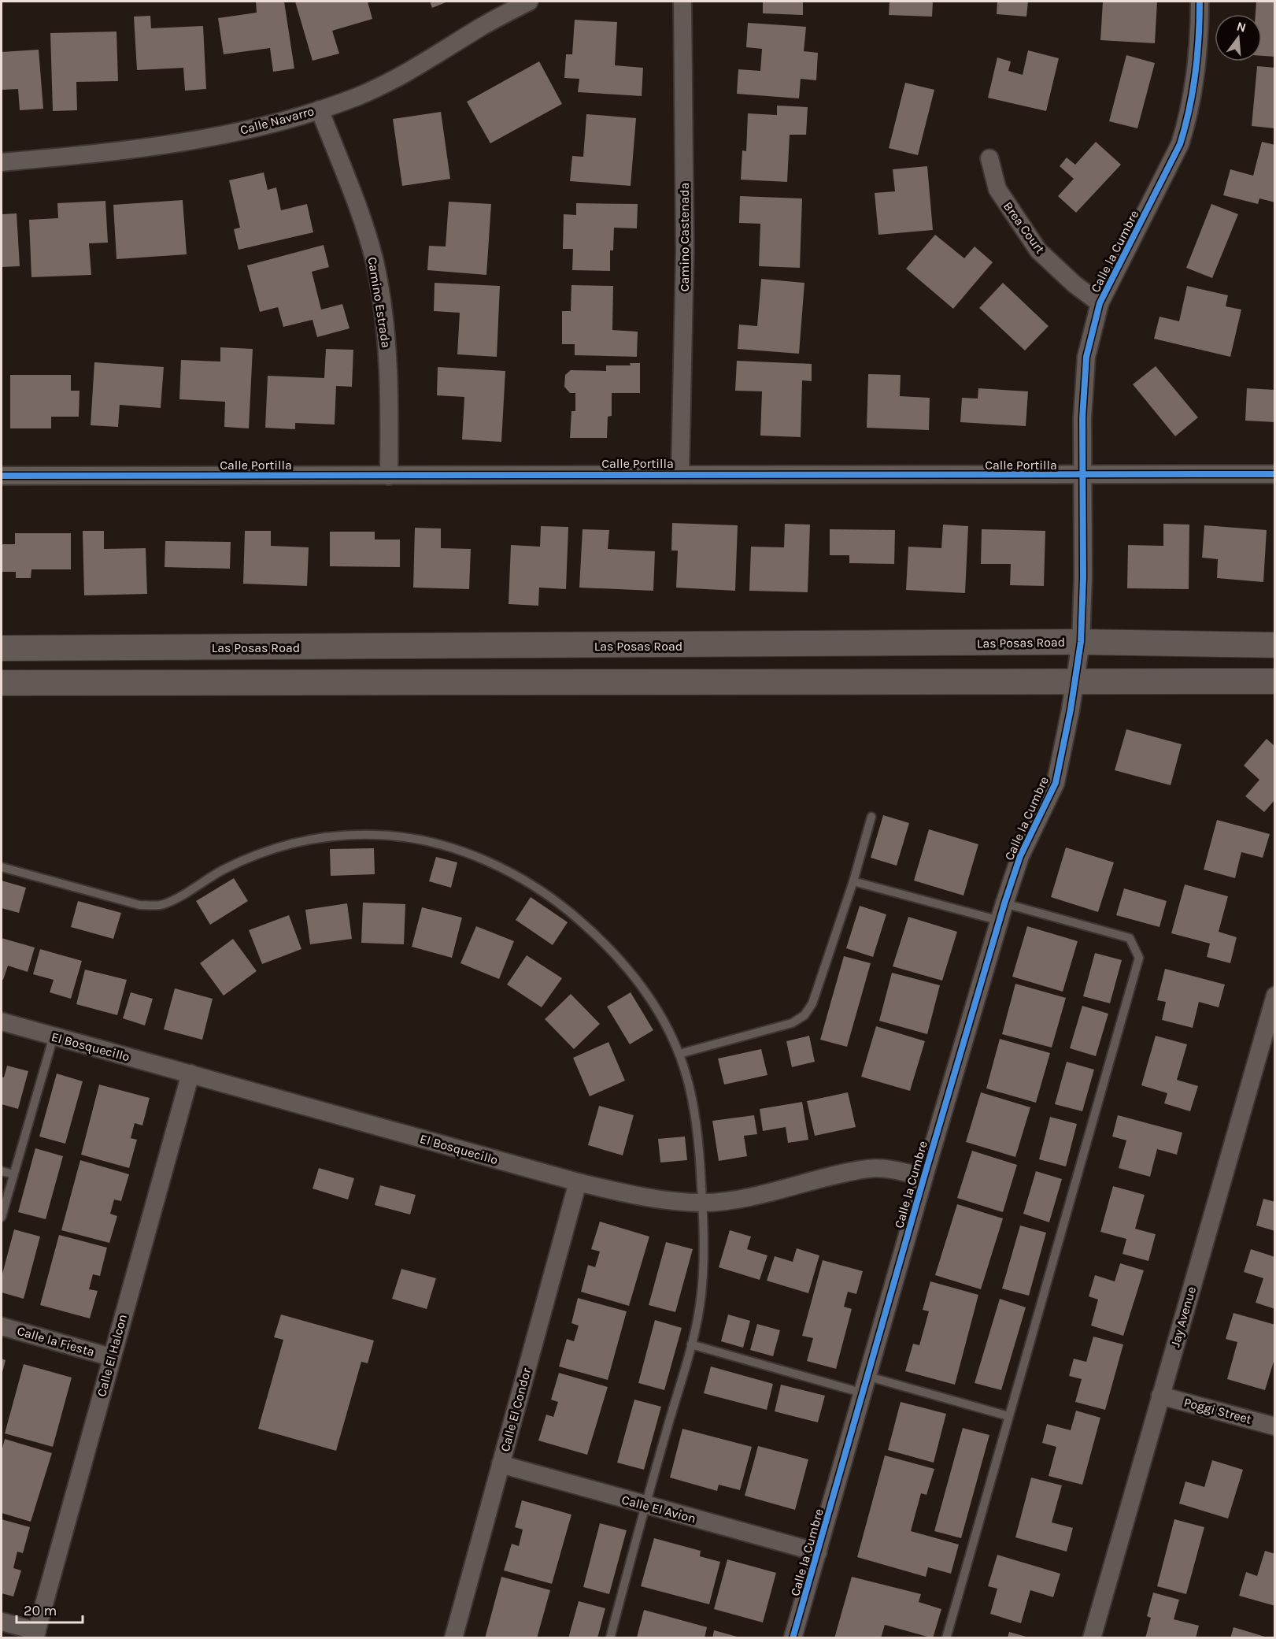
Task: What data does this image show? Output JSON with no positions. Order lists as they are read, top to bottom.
{
  "streets": {
    "main road": ["Las Posas Road"],
    "street": [
      "Calle Navarro",
      "Brea Court",
      "Camino Castenada",
      "Calle la Cumbre",
      "Camino Estrada",
      "Calle Portilla",
      "El Bosquecillo",
      "Jay Avenue",
      "Calle la Fiesta",
      "Calle El Halcon",
      "Calle El Condor",
      "Poggi Street",
      "Calle El Avion"
    ]
  },
  "crossings": [
    ["Calle Navarro", "Camino Estrada"],
    ["Brea Court", "Calle la Cumbre"],
    ["Camino Castenada", "Calle Portilla"],
    ["Calle la Cumbre", "Calle Portilla"],
    ["Calle la Cumbre", "Las Posas Road"],
    ["Calle la Cumbre", "El Bosquecillo"],
    ["Calle la Cumbre", "Calle El Avion"],
    ["Camino Estrada", "Calle Portilla"],
    ["El Bosquecillo", "Calle El Halcon"],
    ["El Bosquecillo", "Calle El Condor"],
    ["Jay Avenue", "Poggi Street"],
    ["Calle la Fiesta", "Calle El Halcon"],
    ["Calle El Condor", "Calle El Avion"]
  ],
  "scale_bar": "20 m",
  "north": "top"
}
